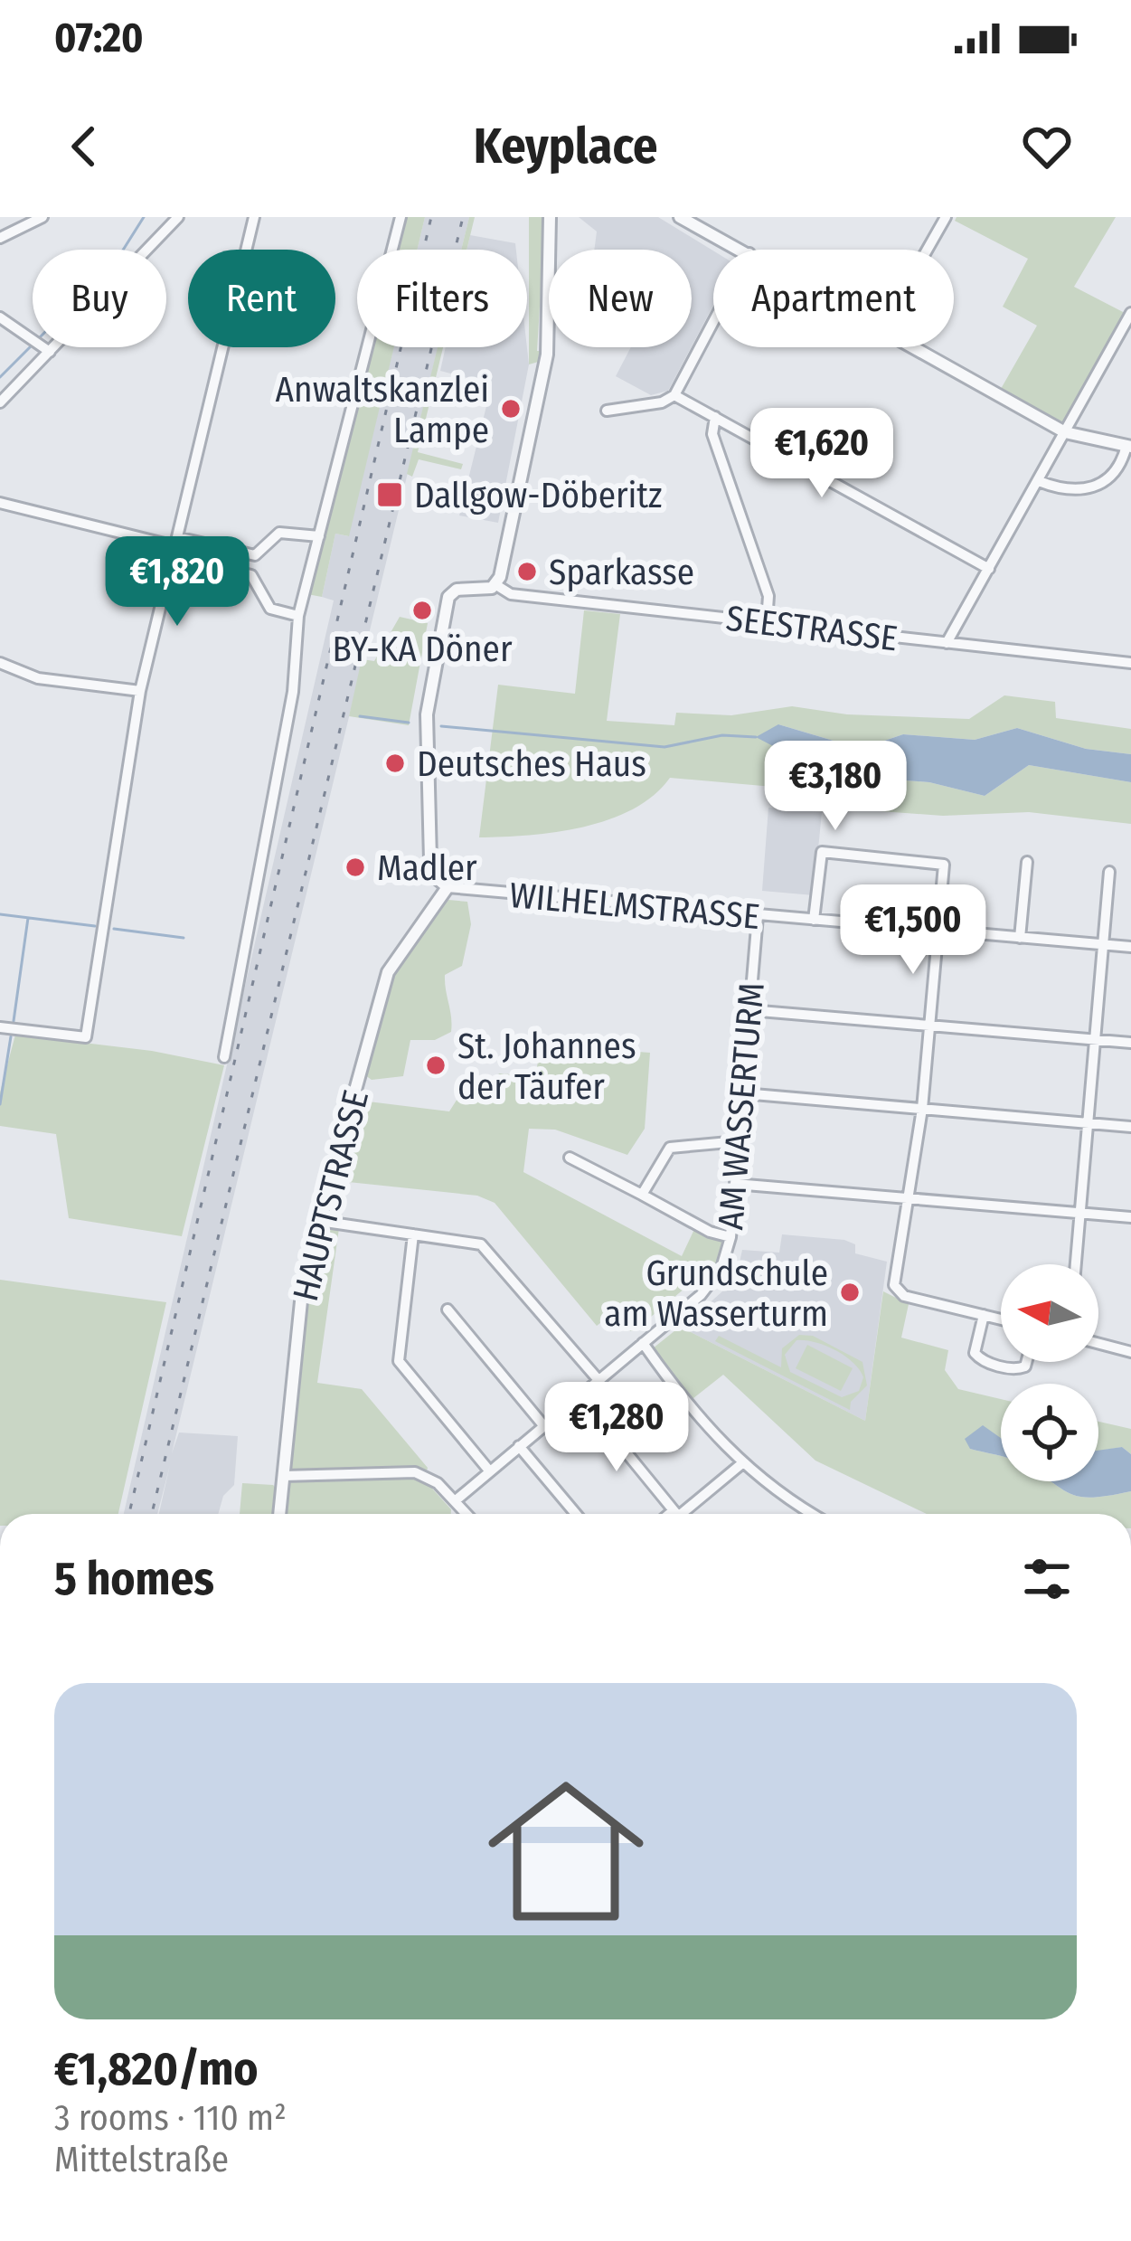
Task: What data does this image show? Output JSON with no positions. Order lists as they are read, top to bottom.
{
  "streets": {
    "street": [
      "SEESTRASSE",
      "WILHELMSTRASSE",
      "AM WASSERTURM",
      "HAUPTSTRASSE"
    ]
  },
  "crossings": [
    ["WILHELMSTRASSE", "AM WASSERTURM"],
    ["WILHELMSTRASSE", "HAUPTSTRASSE"]
  ],
  "places": {
    "other": [
      "Anwaltskanzlei Lampe",
      "Sparkasse",
      "BY-KA Döner",
      "Deutsches Haus",
      "Madler",
      "St. Johannes der Täufer",
      "Grundschule am Wasserturm"
    ],
    "transit": ["Dallgow-Döberitz"]
  },
  "north": "left",
  "page": {
    "status": "07:20",
    "header": "Keyplace",
    "chip": [
      "Buy",
      "Rent",
      "Filters",
      "New",
      "Apartment"
    ],
    "price": [
      "€1,620",
      "€1,820",
      "€3,180",
      "€1,500",
      "€1,280"
    ],
    "heading": "5 homes",
    "list": [
      {
        "name": "€1,820/mo",
        "note": "3 rooms · 110 m² · Mittelstraße"
      }
    ]
  }
}
